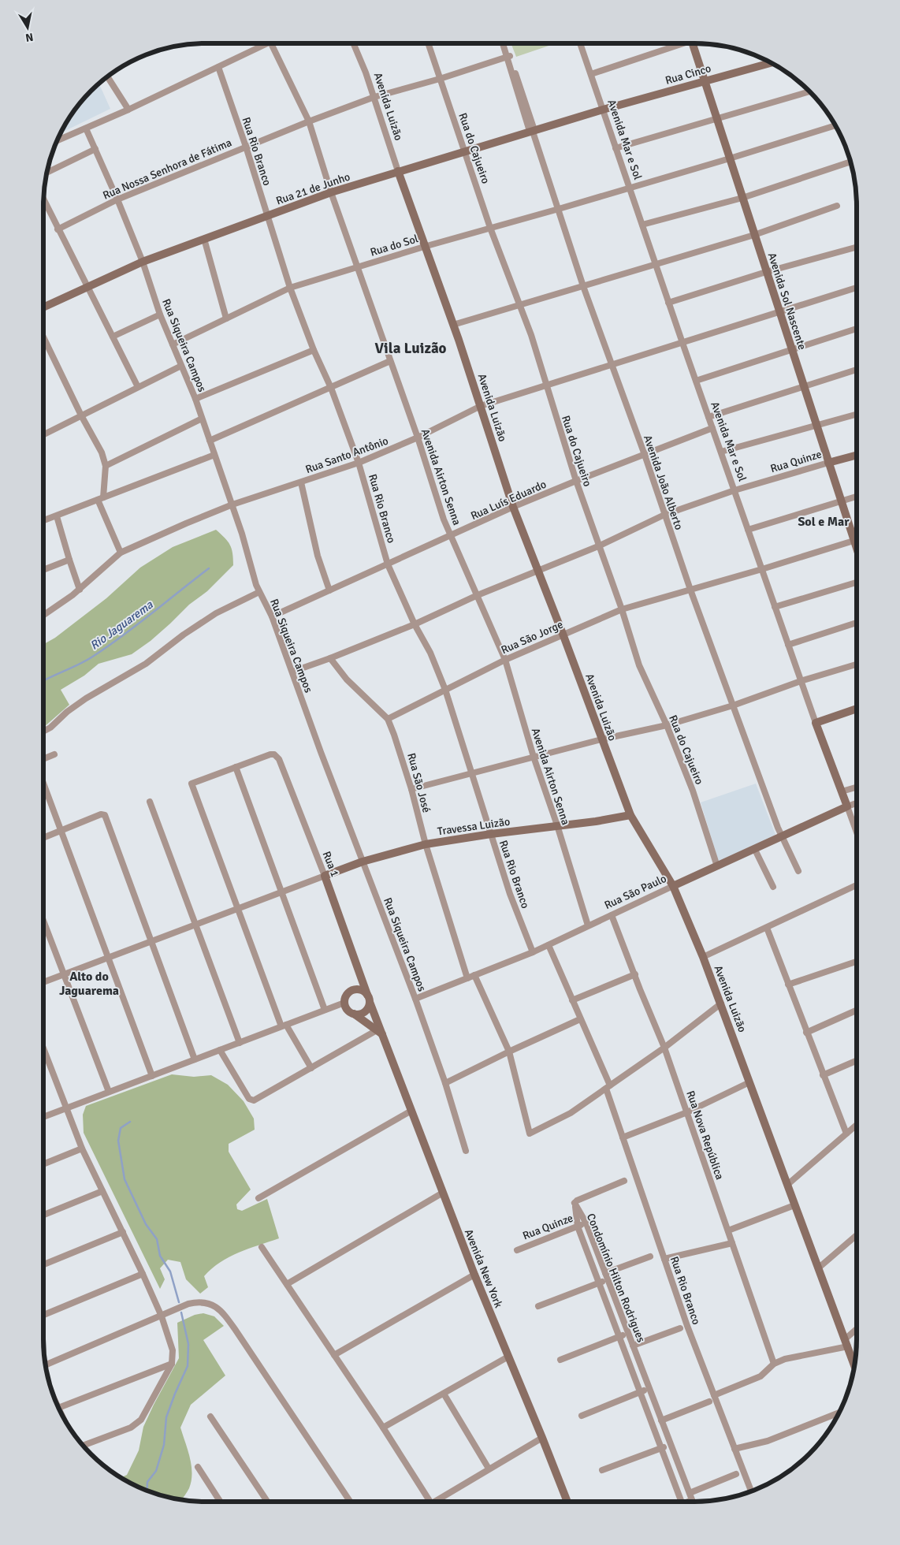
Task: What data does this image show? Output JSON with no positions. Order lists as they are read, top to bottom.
{
  "streets": {
    "street": [
      "Rua Cinco",
      "Avenida Luizão",
      "Avenida Mar e Sol",
      "Rua do Cajueiro",
      "Rua Rio Branco",
      "Rua Nossa Senhora de Fátima",
      "Rua 21 de Junho",
      "Rua do Sol",
      "Avenida Sol Nascente",
      "Rua Siqueira Campos",
      "Rua Santo Antônio",
      "Rua Quinze",
      "Avenida Airton Senna",
      "Avenida João Alberto",
      "Rua Luís Eduardo",
      "Rua São Jorge",
      "Rua São José",
      "Travessa Luizão",
      "Rua 1",
      "Rua São Paulo",
      "Rua Nova República",
      "Avenida New York",
      "Condomínio Hilton Rodrigues"
    ]
  },
  "crossings": [
    ["Rua Cinco", "Avenida Mar e Sol"],
    ["Rua Cinco", "Rua 21 de Junho"],
    ["Rua Cinco", "Avenida Sol Nascente"],
    ["Avenida Luizão", "Rua Nossa Senhora de Fátima"],
    ["Avenida Luizão", "Rua 21 de Junho"],
    ["Avenida Luizão", "Rua do Sol"],
    ["Avenida Luizão", "Rua Santo Antônio"],
    ["Avenida Luizão", "Rua Quinze"],
    ["Avenida Luizão", "Rua Luís Eduardo"],
    ["Avenida Luizão", "Rua São Jorge"],
    ["Avenida Luizão", "Travessa Luizão"],
    ["Avenida Luizão", "Rua São Paulo"],
    ["Avenida Mar e Sol", "Rua 21 de Junho"],
    ["Avenida Mar e Sol", "Rua do Sol"],
    ["Avenida Mar e Sol", "Rua Santo Antônio"],
    ["Avenida Mar e Sol", "Rua Quinze"],
    ["Avenida Mar e Sol", "Rua Luís Eduardo"],
    ["Avenida Mar e Sol", "Rua São Jorge"],
    ["Avenida Mar e Sol", "Rua São Paulo"],
    ["Rua do Cajueiro", "Rua Nossa Senhora de Fátima"],
    ["Rua do Cajueiro", "Rua 21 de Junho"],
    ["Rua do Cajueiro", "Rua do Sol"],
    ["Rua do Cajueiro", "Rua Santo Antônio"],
    ["Rua do Cajueiro", "Rua Quinze"],
    ["Rua do Cajueiro", "Rua Luís Eduardo"],
    ["Rua do Cajueiro", "Rua São Jorge"],
    ["Rua do Cajueiro", "Rua São Paulo"],
    ["Rua Rio Branco", "Rua Nossa Senhora de Fátima"],
    ["Rua Rio Branco", "Rua 21 de Junho"],
    ["Rua Rio Branco", "Rua do Sol"],
    ["Rua Rio Branco", "Rua Santo Antônio"],
    ["Rua Rio Branco", "Rua Quinze"],
    ["Rua Rio Branco", "Rua Luís Eduardo"],
    ["Rua Rio Branco", "Rua São Jorge"],
    ["Rua Rio Branco", "Travessa Luizão"],
    ["Rua Rio Branco", "Rua São Paulo"],
    ["Rua Nossa Senhora de Fátima", "Rua Siqueira Campos"],
    ["Rua Nossa Senhora de Fátima", "Avenida Airton Senna"],
    ["Rua Nossa Senhora de Fátima", "Avenida João Alberto"],
    ["Rua 21 de Junho", "Rua Siqueira Campos"],
    ["Rua 21 de Junho", "Avenida Airton Senna"],
    ["Rua 21 de Junho", "Avenida João Alberto"],
    ["Rua do Sol", "Avenida Sol Nascente"],
    ["Rua do Sol", "Rua Siqueira Campos"],
    ["Rua do Sol", "Avenida Airton Senna"],
    ["Rua do Sol", "Avenida João Alberto"],
    ["Avenida Sol Nascente", "Rua Santo Antônio"],
    ["Avenida Sol Nascente", "Rua Quinze"],
    ["Avenida Sol Nascente", "Rua São Jorge"],
    ["Rua Siqueira Campos", "Rua Santo Antônio"],
    ["Rua Siqueira Campos", "Rua Quinze"],
    ["Rua Siqueira Campos", "Rua Luís Eduardo"],
    ["Rua Siqueira Campos", "Travessa Luizão"],
    ["Rua Siqueira Campos", "Rua São Paulo"],
    ["Rua Santo Antônio", "Avenida Airton Senna"],
    ["Rua Santo Antônio", "Avenida João Alberto"],
    ["Rua Quinze", "Avenida Airton Senna"],
    ["Rua Quinze", "Avenida João Alberto"],
    ["Rua Quinze", "Rua São José"],
    ["Rua Quinze", "Condomínio Hilton Rodrigues"],
    ["Avenida Airton Senna", "Rua Luís Eduardo"],
    ["Avenida Airton Senna", "Rua São Jorge"],
    ["Avenida Airton Senna", "Travessa Luizão"],
    ["Avenida Airton Senna", "Rua São Paulo"],
    ["Avenida João Alberto", "Rua Luís Eduardo"],
    ["Avenida João Alberto", "Rua São Jorge"],
    ["Avenida João Alberto", "Rua São Paulo"],
    ["Rua São Jorge", "Rua São José"],
    ["Rua São José", "Travessa Luizão"],
    ["Rua São José", "Rua São Paulo"],
    ["Travessa Luizão", "Rua 1"],
    ["Rua 1", "Avenida New York"],
    ["Rua São Paulo", "Rua Nova República"]
  ],
  "districts": ["Vila Luizão", "Sol e Mar", "Alto do Jaguarema"],
  "water": ["Rio Jaguarema"],
  "north": "bottom"
}
